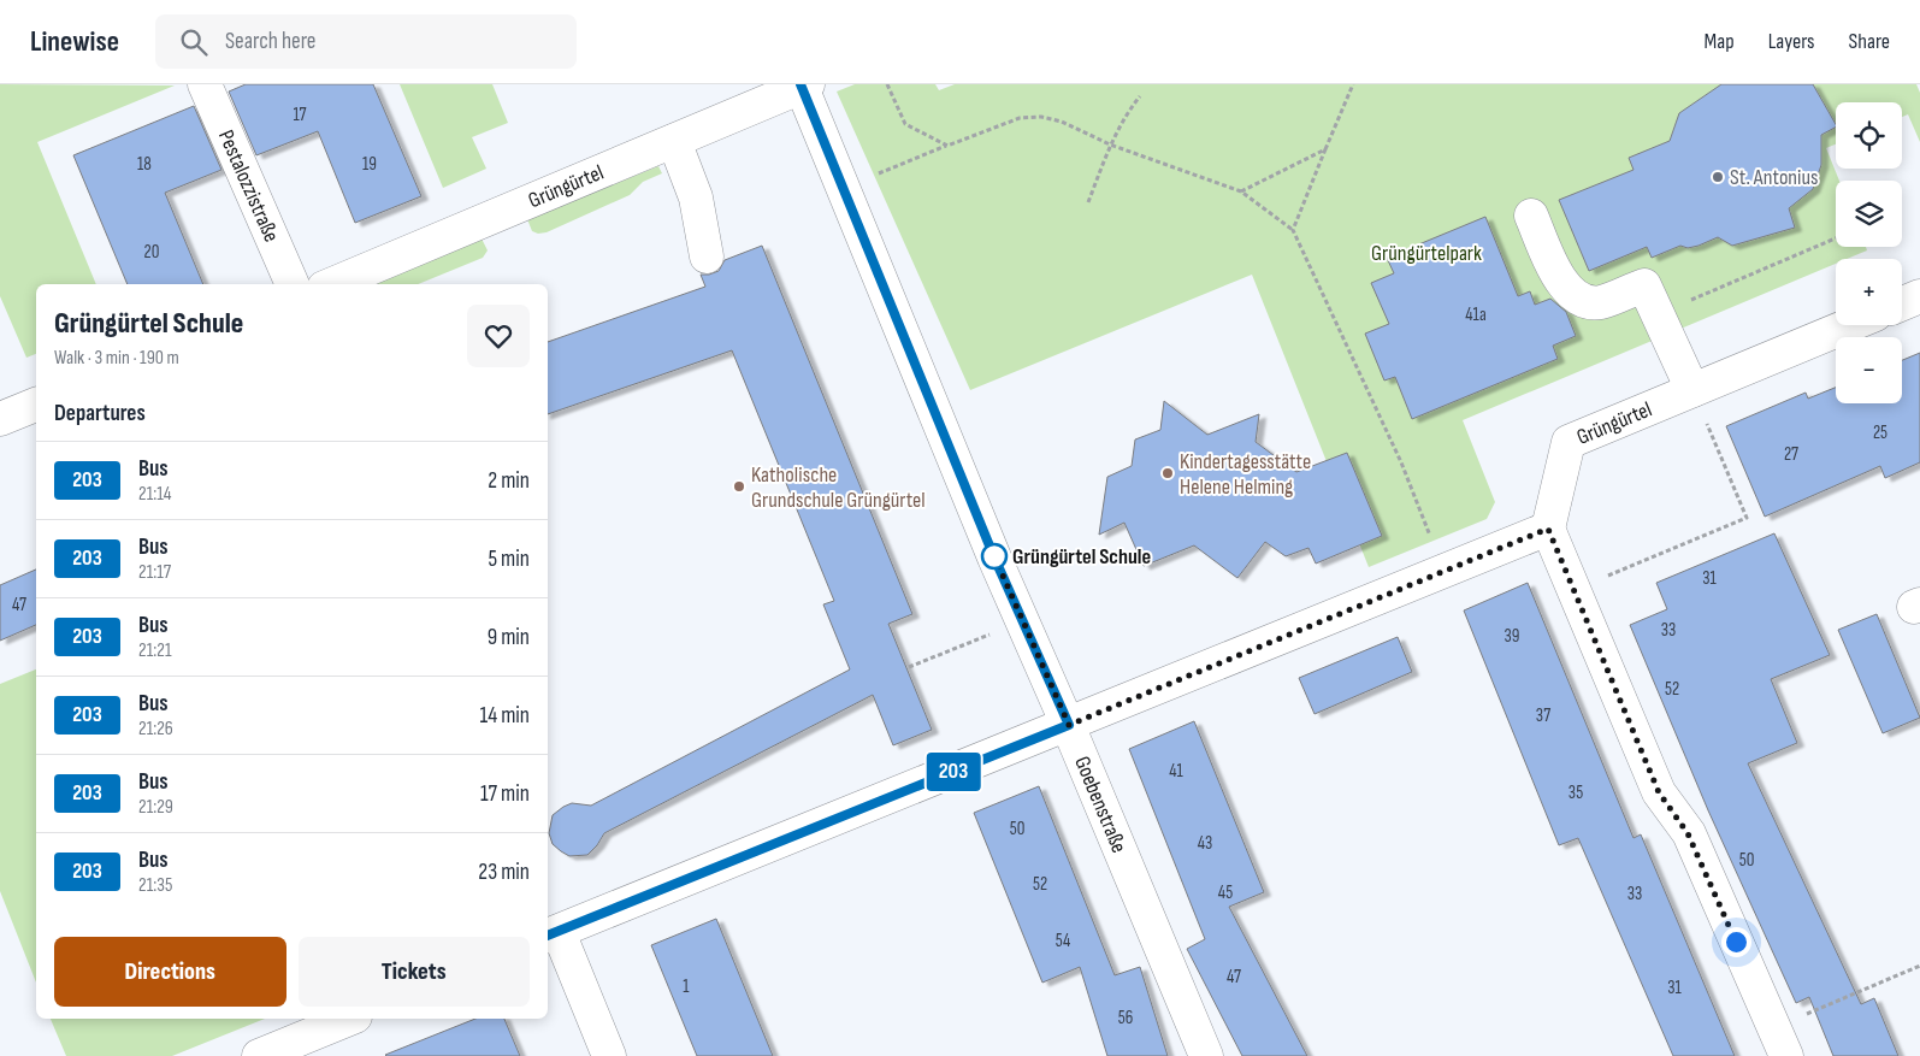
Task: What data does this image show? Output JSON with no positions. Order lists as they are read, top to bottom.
{
  "streets": {
    "street": ["Pestalozzistraße", "Grüngürtel", "Goebenstraße"]
  },
  "crossings": [
    ["Grüngürtel", "Goebenstraße"]
  ],
  "parks": ["Grüngürtelpark"],
  "places": [
    "St. Antonius",
    "Kindertagesstätte Helene Helming",
    "Katholische Grundschule Grüngürtel",
    "Grüngürtel Schule"
  ],
  "lines": ["bus line 203"],
  "house_numbers": [
    "17",
    "18",
    "19",
    "20",
    "41a",
    "25",
    "27",
    "31",
    "47",
    "33",
    "39",
    "52",
    "37",
    "41",
    "35",
    "50",
    "43",
    "50",
    "52",
    "45",
    "33",
    "54",
    "47",
    "1",
    "31",
    "56"
  ],
  "page": {
    "header": "Linewise",
    "search": "Search here",
    "nav": ["Map", "Layers", "Share"],
    "on_map": "203",
    "map_buttons": ["+", "−"],
    "heading": [
      ["Grüngürtel Schule", "Walk · 3 min · 190 m"],
      "Departures"
    ],
    "list": [
      {
        "mark": "203",
        "name": "Bus",
        "note": "21:14",
        "value": "2 min"
      },
      {
        "mark": "203",
        "name": "Bus",
        "note": "21:17",
        "value": "5 min"
      },
      {
        "mark": "203",
        "name": "Bus",
        "note": "21:21",
        "value": "9 min"
      },
      {
        "mark": "203",
        "name": "Bus",
        "note": "21:26",
        "value": "14 min"
      },
      {
        "mark": "203",
        "name": "Bus",
        "note": "21:29",
        "value": "17 min"
      },
      {
        "mark": "203",
        "name": "Bus",
        "note": "21:35",
        "value": "23 min"
      }
    ],
    "buttons": ["Directions", "Tickets"]
  }
}
